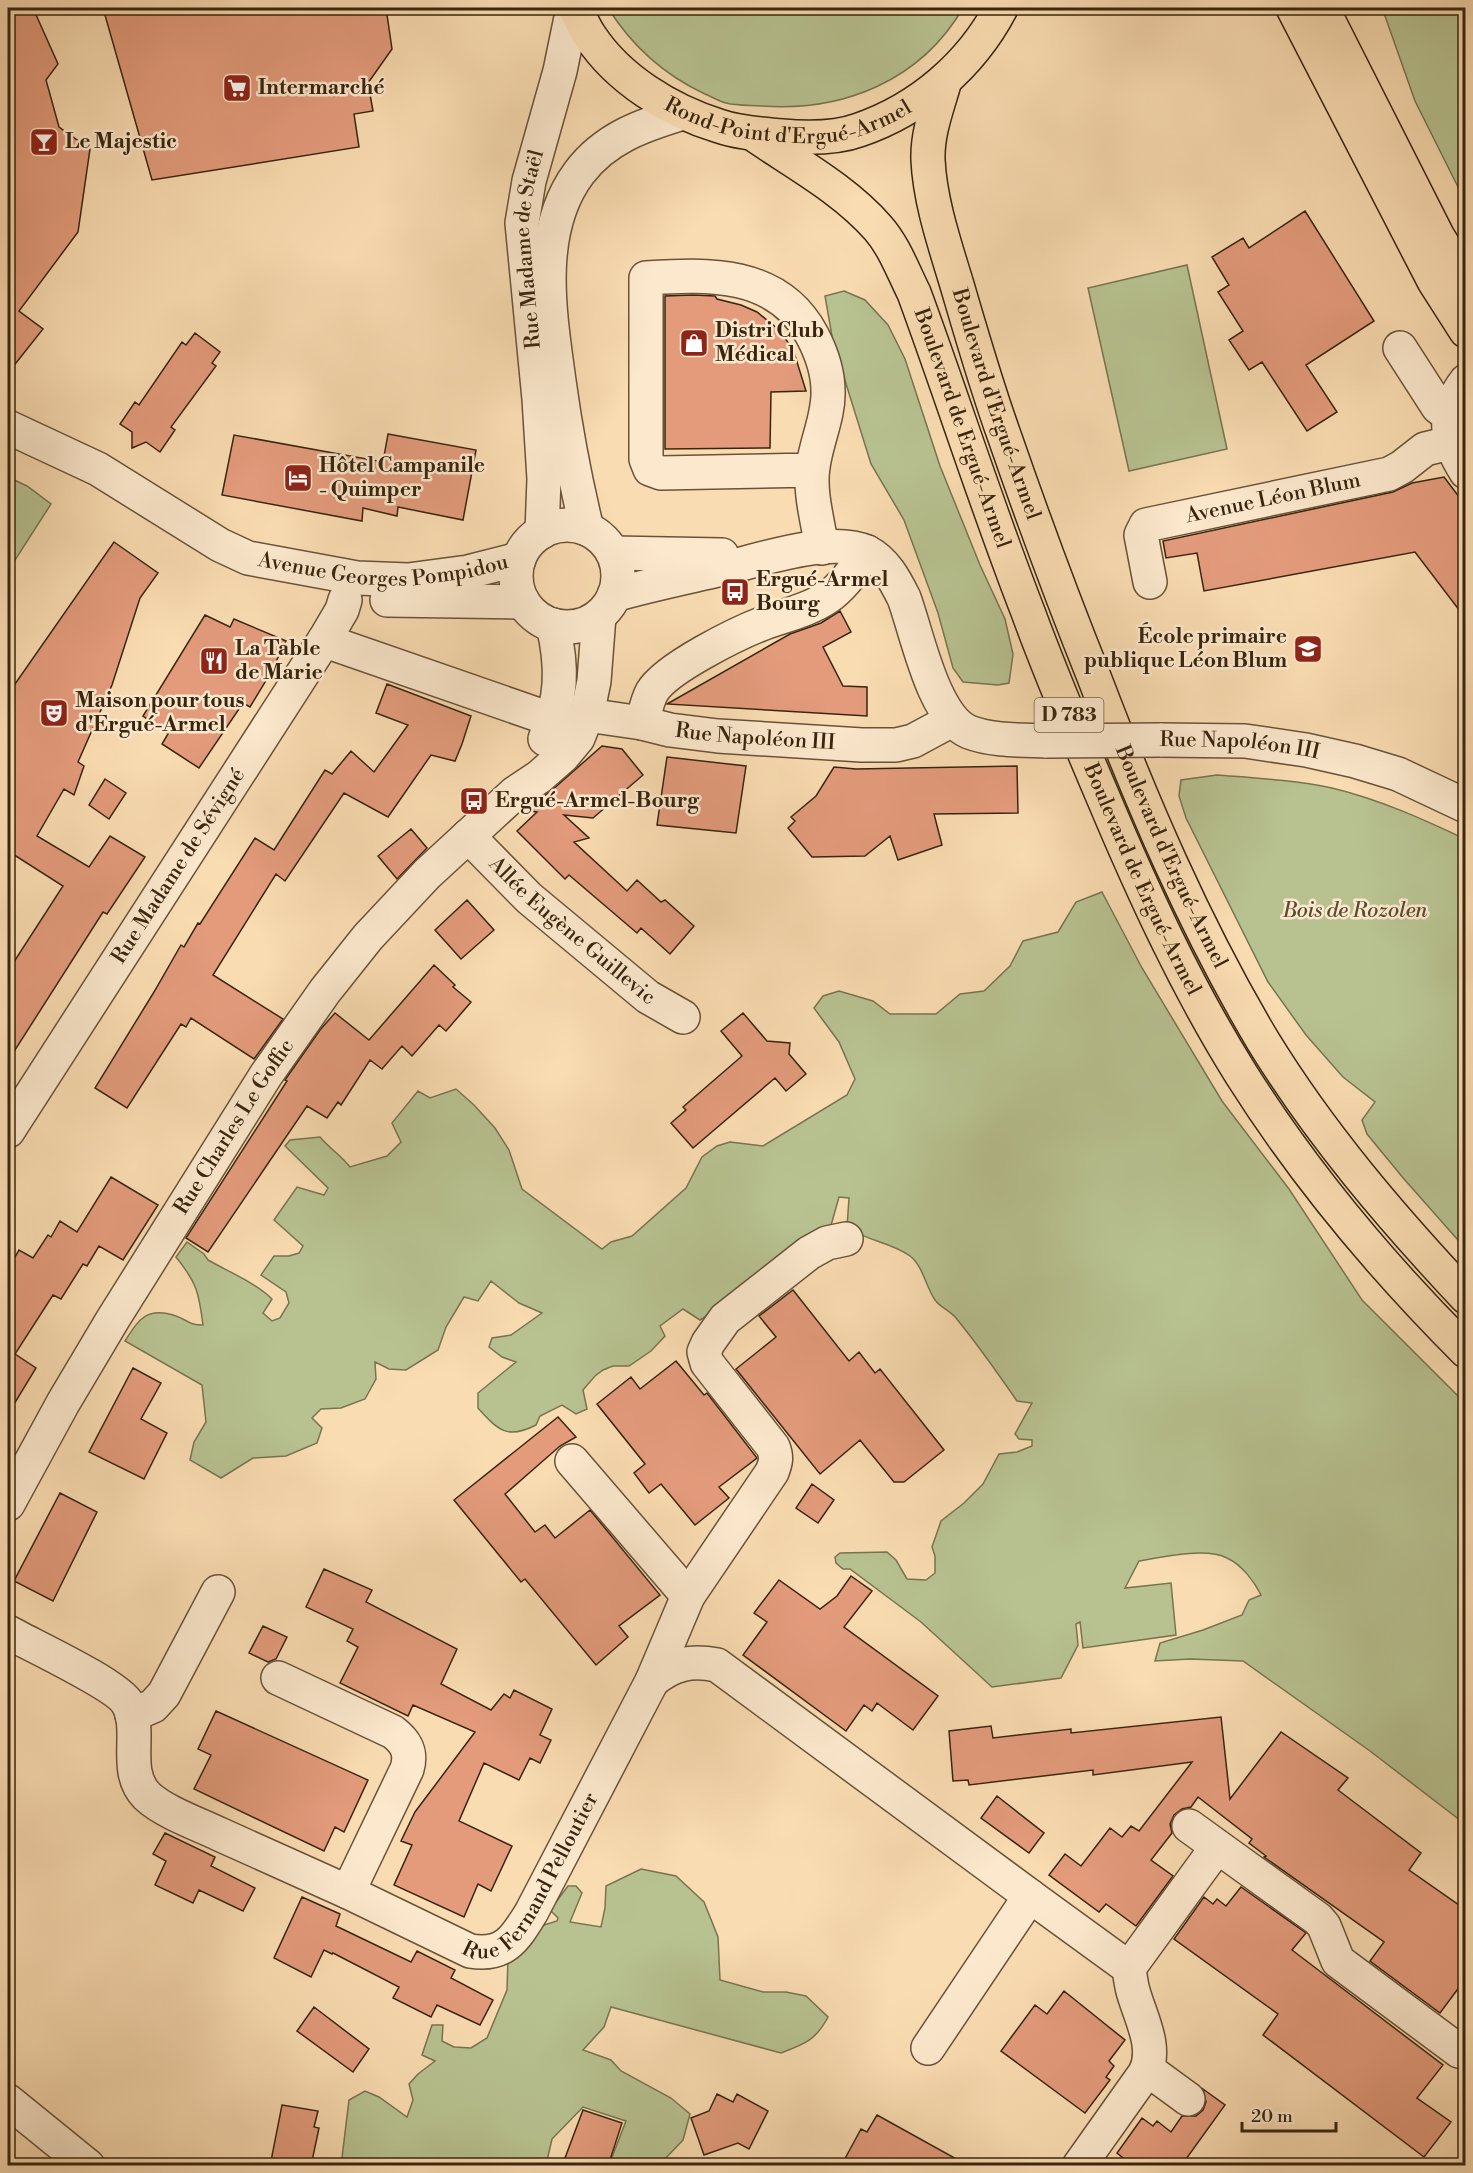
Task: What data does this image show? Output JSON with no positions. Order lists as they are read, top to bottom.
{
  "streets": {
    "main road": [
      "Rond-Point d'Ergué-Armel",
      "Boulevard d'Ergué-Armel",
      "Boulevard de Ergué-Armel",
      "D 783"
    ],
    "street": [
      "Rue Madame de Staël",
      "Avenue Léon Blum",
      "Avenue Georges Pompidou",
      "Rue Napoléon III",
      "Rue Madame de Sévigné",
      "Allée Eugène Guillevic",
      "Rue Charles Le Goffic",
      "Rue Fernand Pelloutier"
    ]
  },
  "crossings": [
    ["Rond-Point d'Ergué-Armel", "Rue Madame de Staël"],
    ["Rond-Point d'Ergué-Armel", "Boulevard d'Ergué-Armel"],
    ["Rond-Point d'Ergué-Armel", "Boulevard de Ergué-Armel"],
    ["Rue Madame de Staël", "Avenue Georges Pompidou"],
    ["Rue Madame de Staël", "Rue Charles Le Goffic"],
    ["Avenue Georges Pompidou", "Rue Madame de Sévigné"],
    ["Avenue Georges Pompidou", "Rue Charles Le Goffic"],
    ["Rue Napoléon III", "Rue Charles Le Goffic"],
    ["Allée Eugène Guillevic", "Rue Charles Le Goffic"]
  ],
  "parks": ["Bois de Rozolen"],
  "places": {
    "supermarket": ["Intermarché"],
    "bar": ["Le Majestic"],
    "shop": ["Distri Club Médical"],
    "hotel": ["Hôtel Campanile - Quimper"],
    "bus stop": ["Ergué-Armel Bourg", "Ergué-Armel-Bourg"],
    "school or university": ["École primaire publique Léon Blum"],
    "restaurant": ["La Table de Marie"],
    "theatre": ["Maison pour tous d'Ergué-Armel"]
  },
  "scale_bar": "20 m"
}
